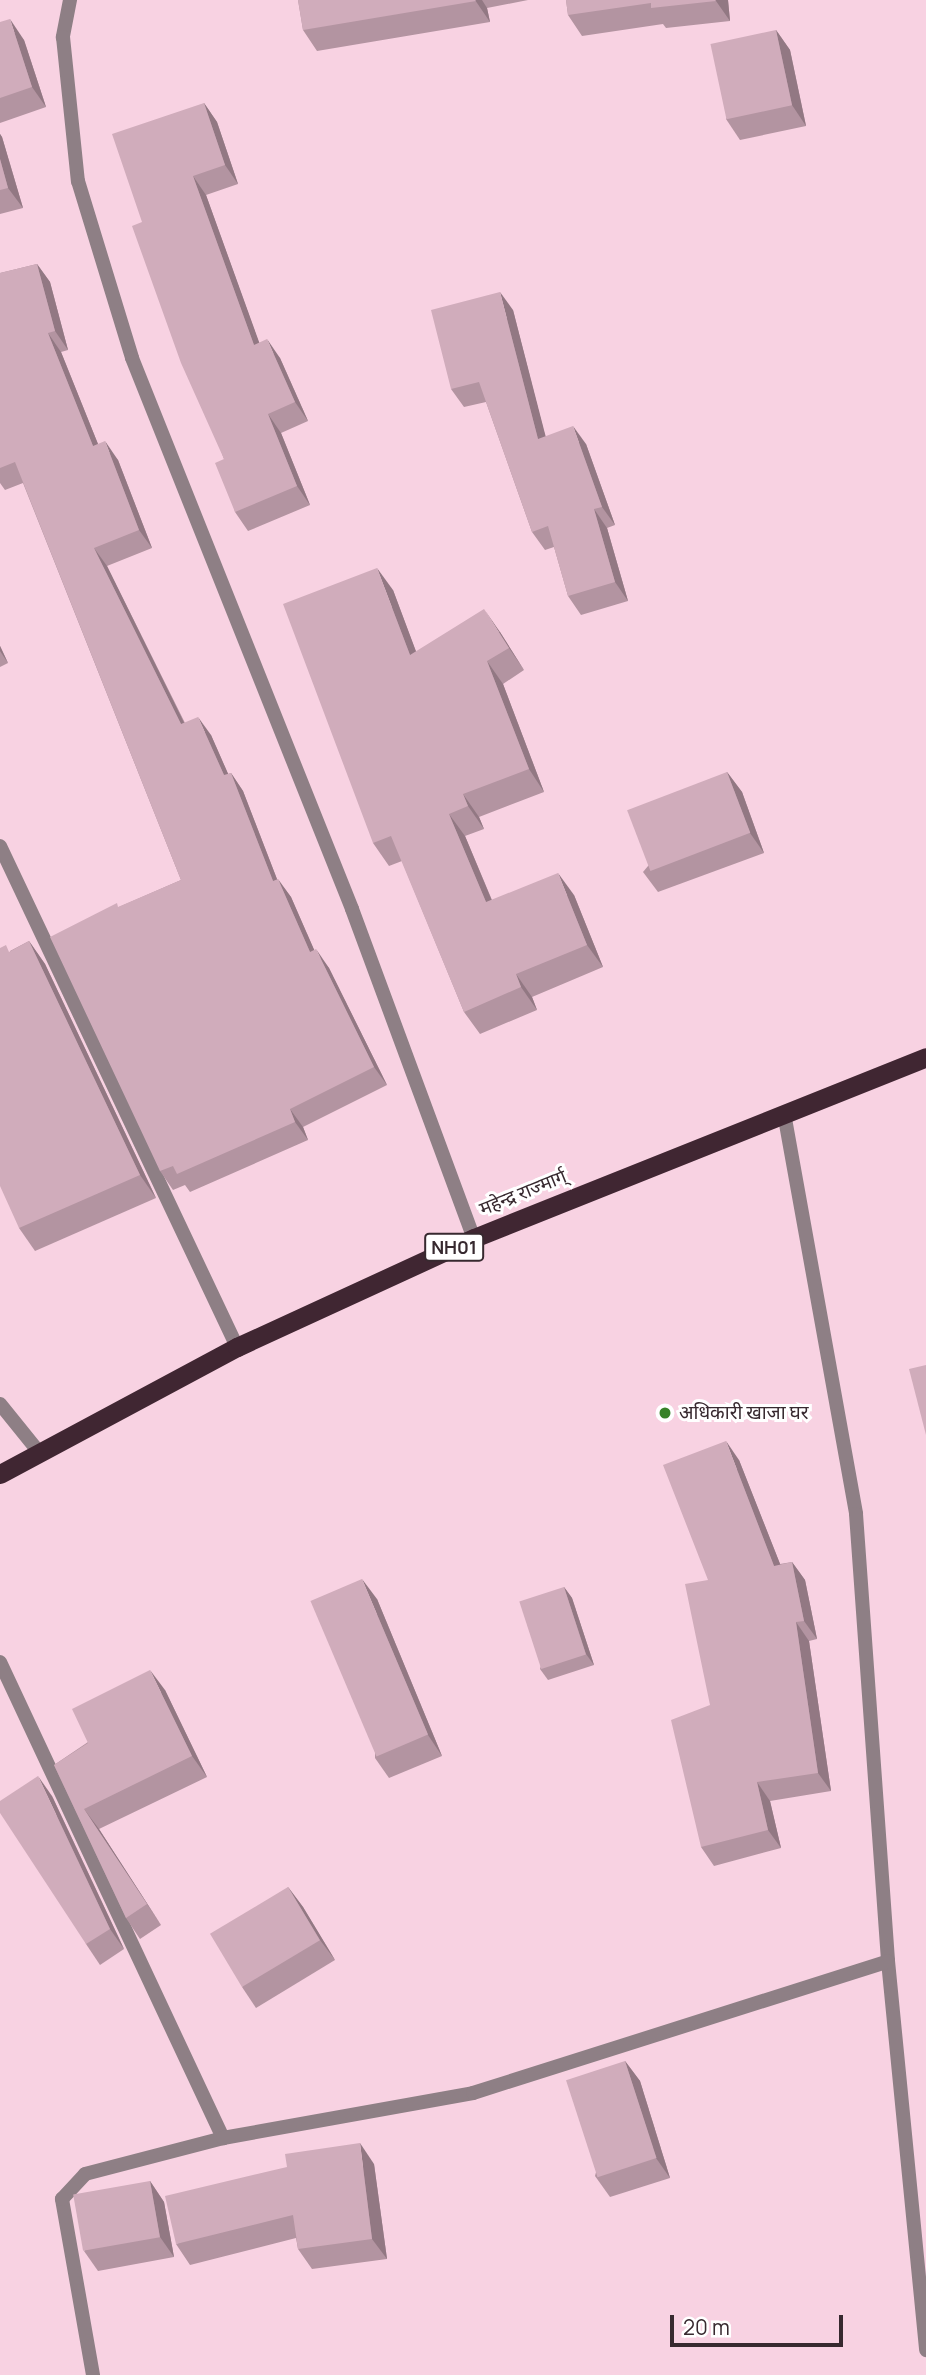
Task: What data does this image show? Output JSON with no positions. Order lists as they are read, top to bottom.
{
  "streets": {
    "highway": ["महेन्द्र राज्मार्ग्", "NH01"]
  },
  "places": ["अधिकारी खाजा घर"],
  "scale_bar": "20 m"
}
